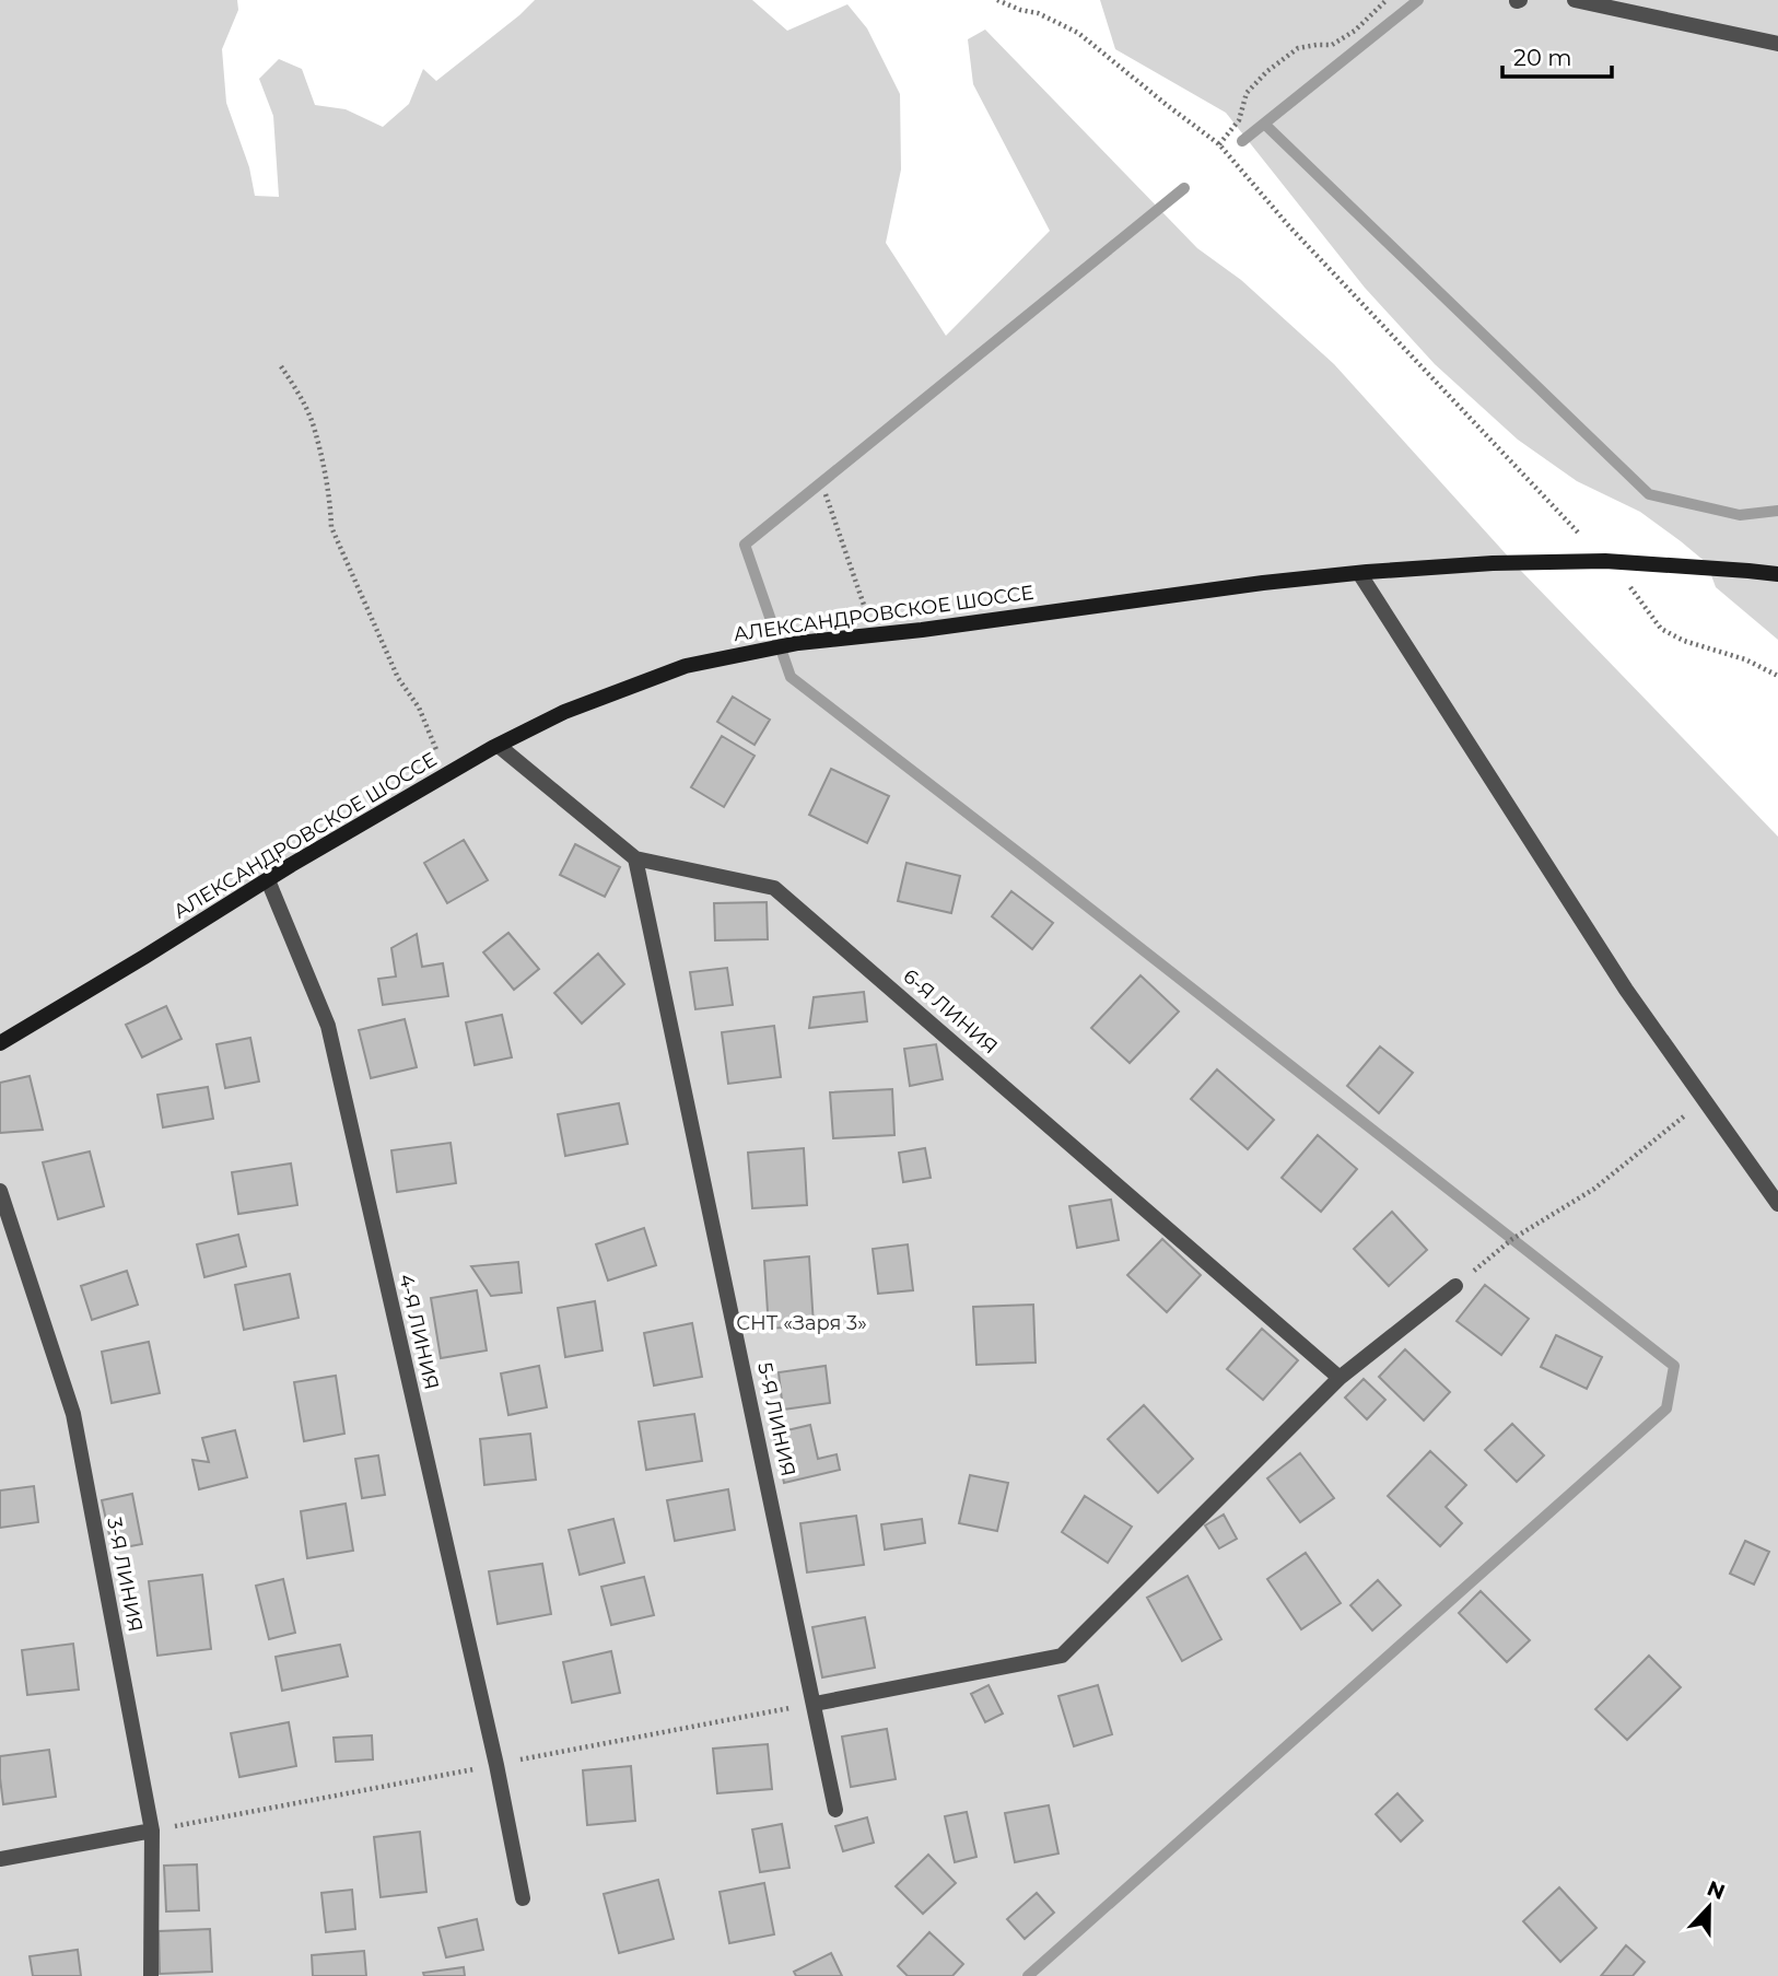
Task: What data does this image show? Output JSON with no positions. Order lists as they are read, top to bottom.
{
  "streets": {
    "street": [
      "АЛЕКСАНДРОВСКОЕ ШОССЕ",
      "6-Я ЛИНИЯ",
      "4-Я ЛИНИЯ",
      "5-Я ЛИНИЯ",
      "3-Я ЛИНИЯ"
    ]
  },
  "crossings": [
    ["АЛЕКСАНДРОВСКОЕ ШОССЕ", "6-Я ЛИНИЯ"],
    ["АЛЕКСАНДРОВСКОЕ ШОССЕ", "4-Я ЛИНИЯ"],
    ["6-Я ЛИНИЯ", "5-Я ЛИНИЯ"]
  ],
  "parks": ["СНТ «Заря 3»"],
  "scale_bar": "20 m",
  "north": "top"
}
